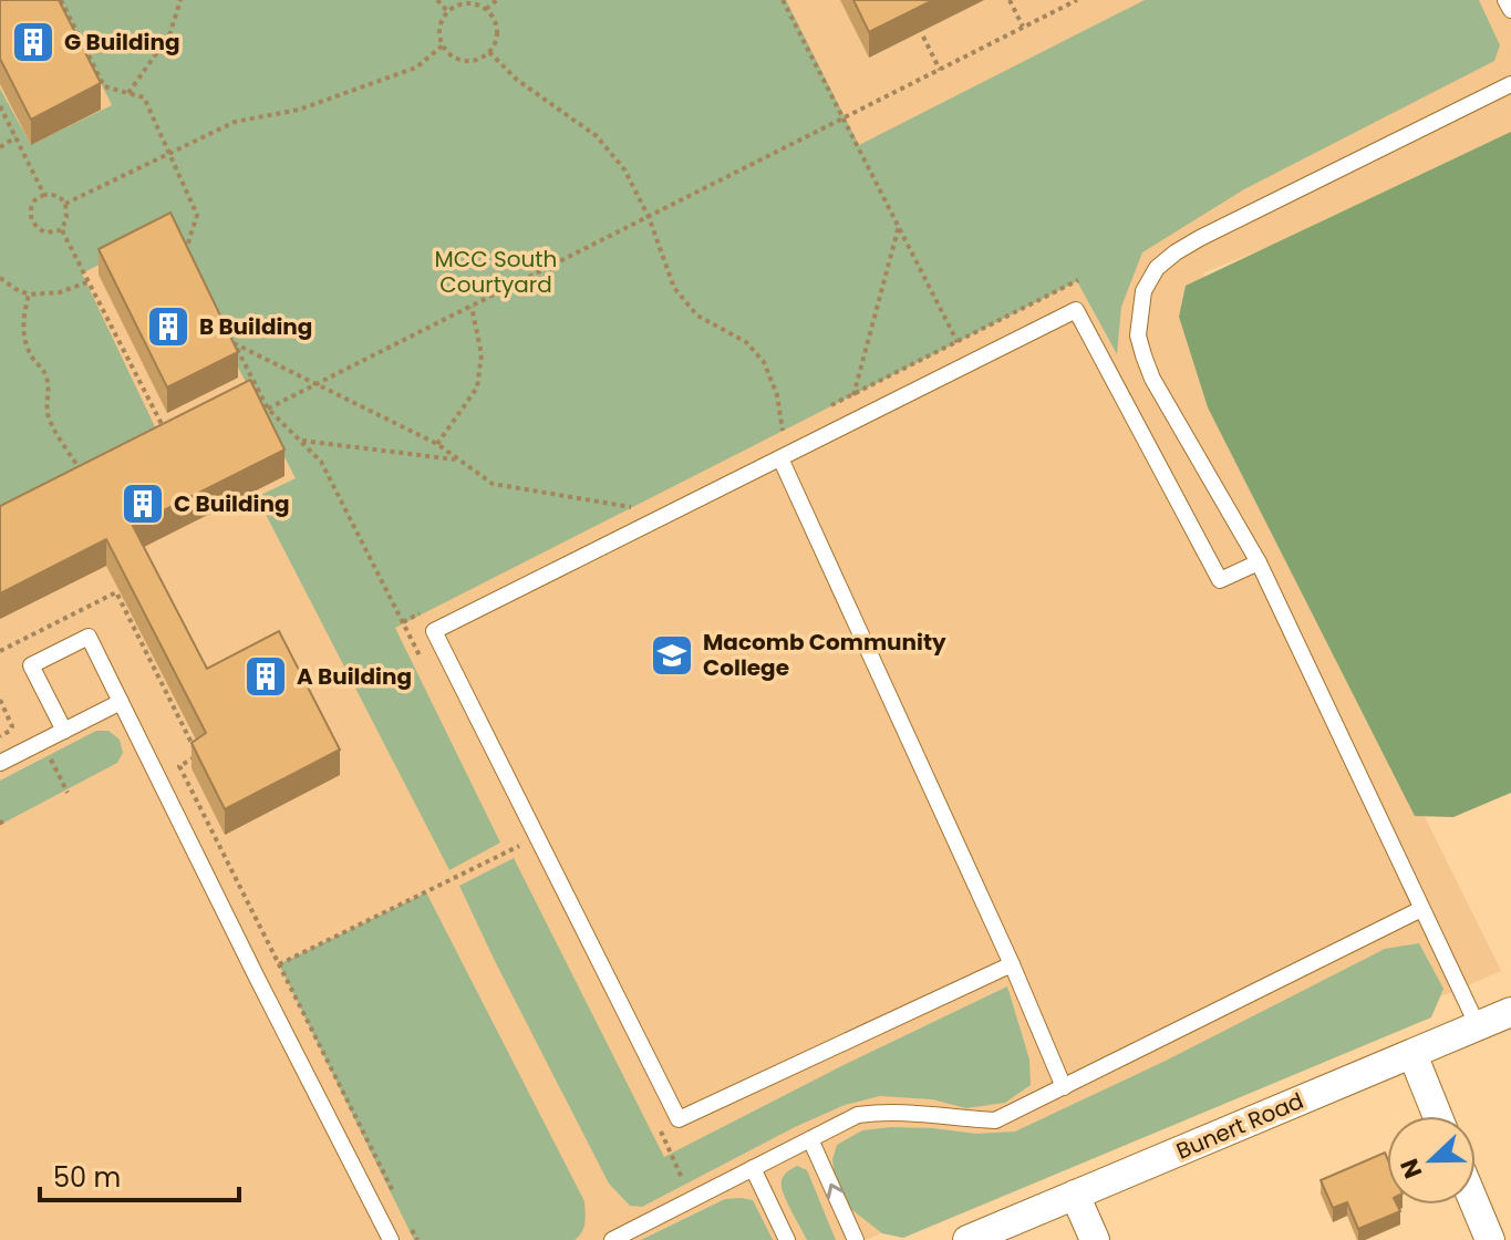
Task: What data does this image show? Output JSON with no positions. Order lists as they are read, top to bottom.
{
  "streets": {
    "street": ["Bunert Road"]
  },
  "parks": ["MCC South Courtyard"],
  "places": {
    "building": [
      "G Building",
      "B Building",
      "C Building",
      "A Building"
    ],
    "school or university": ["Macomb Community College"]
  },
  "scale_bar": "50 m",
  "north": "left"
}
